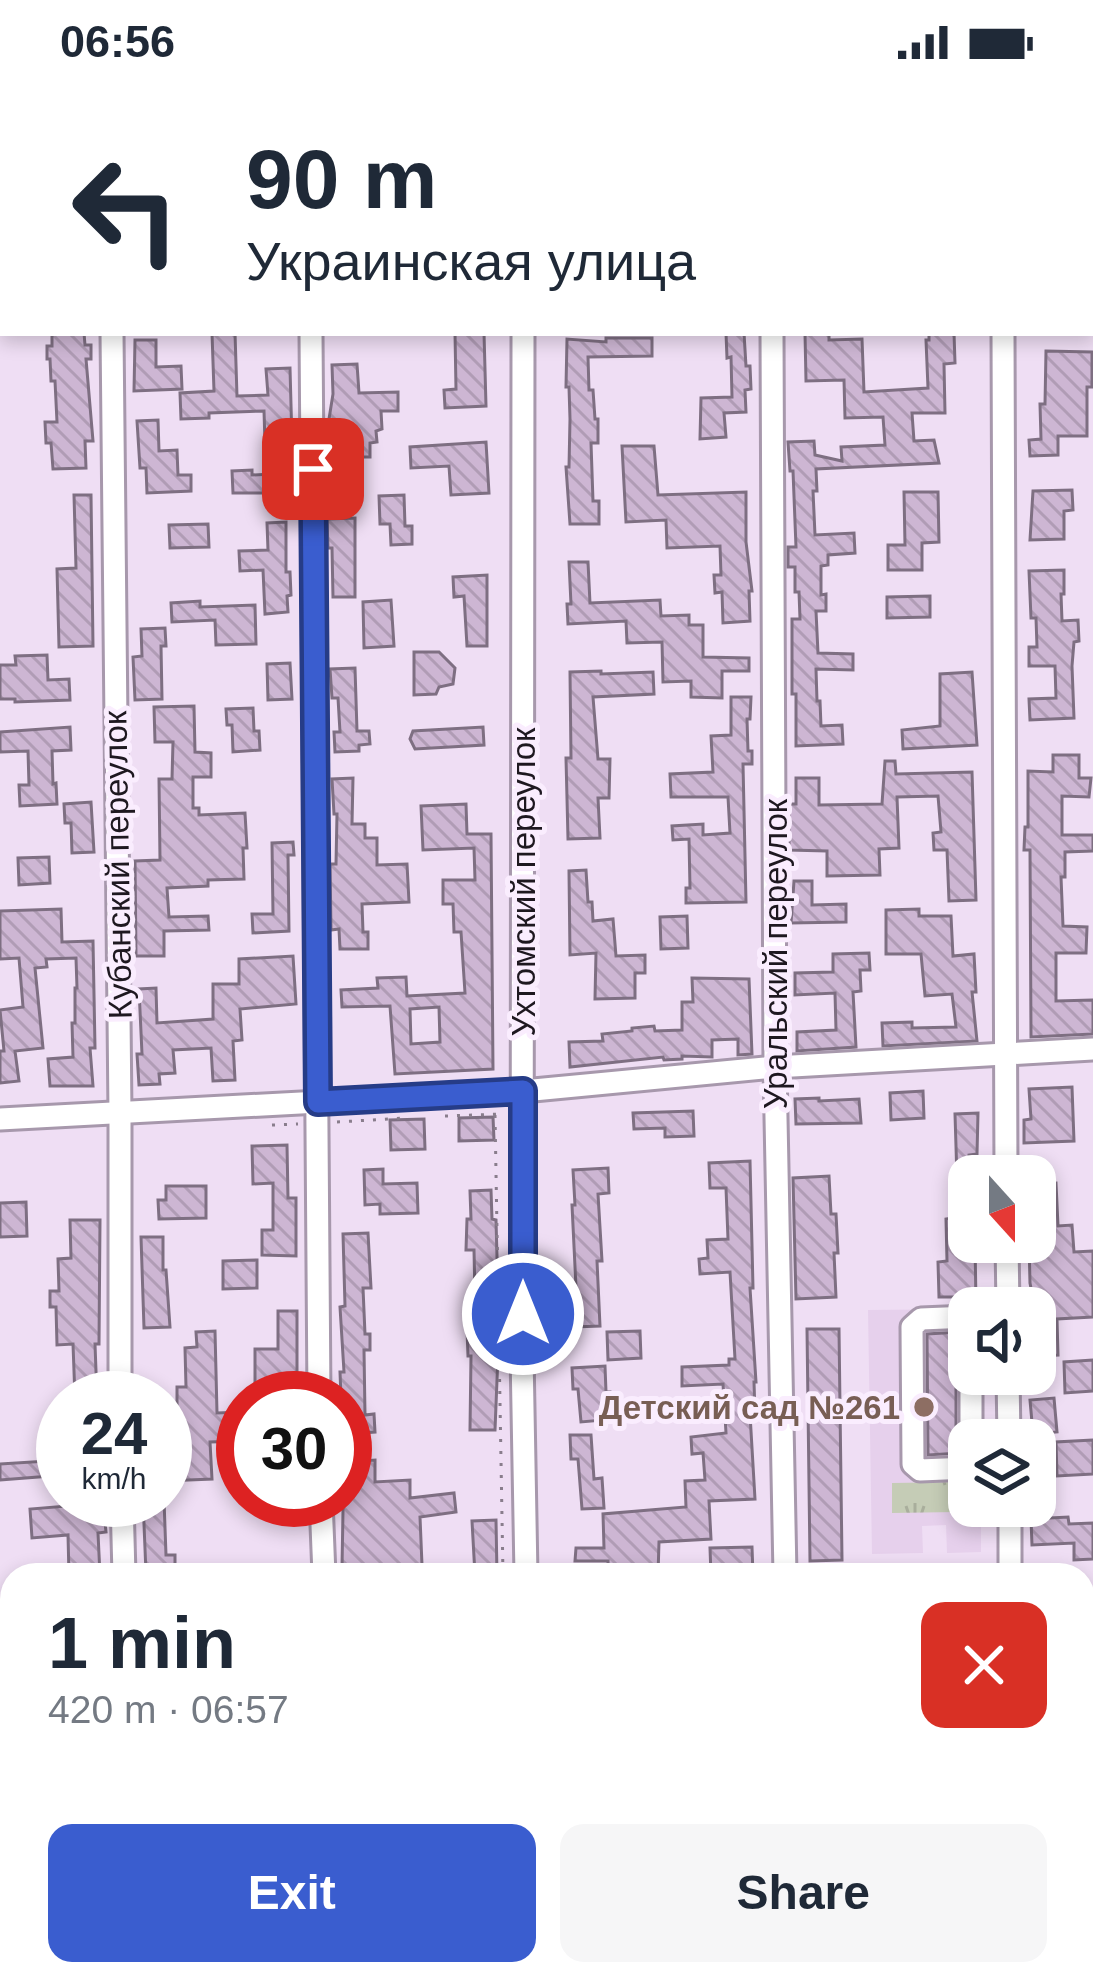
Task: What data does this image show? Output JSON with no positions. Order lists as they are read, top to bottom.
{
  "streets": {
    "street": ["Кубанский переулок", "Ухтомский переулок", "Уральский переулок"]
  },
  "places": ["Детский сад №261"],
  "north": "bottom",
  "page": {
    "status": "06:56",
    "turn": ["90 m", "Украинская улица"],
    "speed": "24 km/h",
    "limit": "30",
    "heading": ["1 min", "420 m · 06:57"],
    "buttons": ["Exit", "Share"]
  }
}
